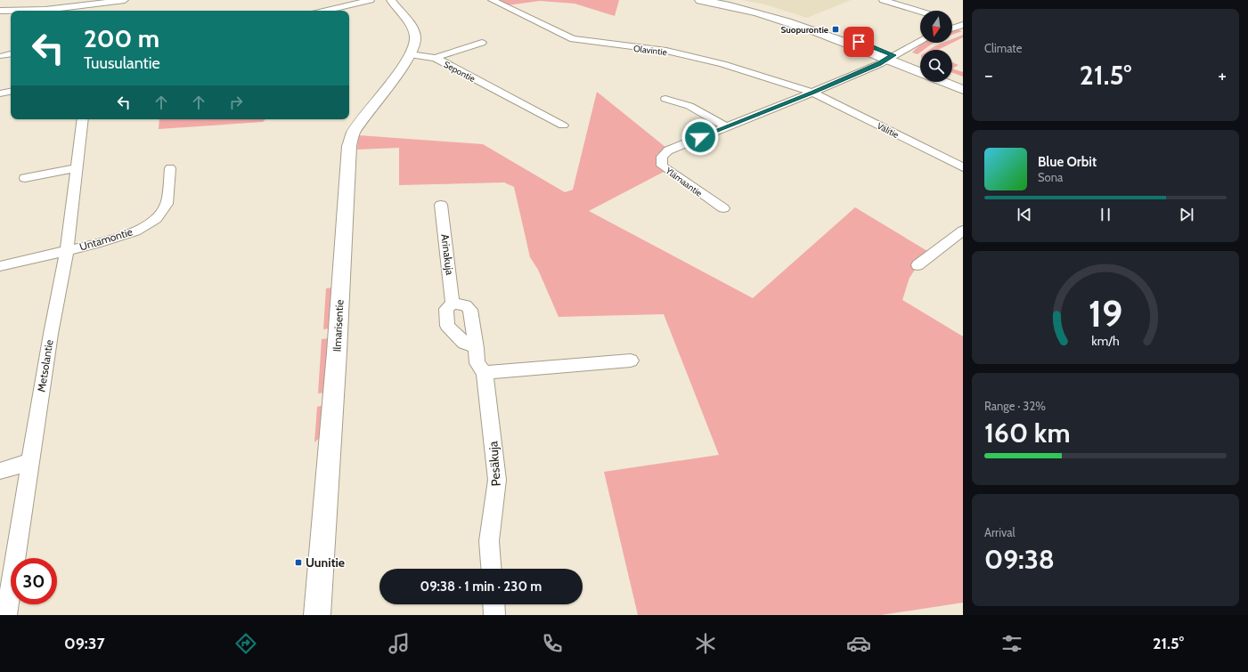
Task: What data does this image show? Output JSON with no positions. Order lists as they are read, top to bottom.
{
  "streets": {
    "street": [
      "Olavintie",
      "Sepontie",
      "Välitie",
      "Ylämaantie",
      "Untamontie",
      "Arinakuja",
      "Ilmarisentie",
      "Metsolantie",
      "Pesäkuja"
    ]
  },
  "crossings": [
    ["Olavintie", "Välitie"],
    ["Olavintie", "Ylämaantie"],
    ["Sepontie", "Ilmarisentie"],
    ["Välitie", "Ylämaantie"],
    ["Untamontie", "Metsolantie"],
    ["Arinakuja", "Pesäkuja"]
  ],
  "places": {
    "transit": ["Suopurontie", "Uunitie"]
  },
  "north": "bottom",
  "page": {
    "tile": [
      "Climate",
      ["Range · 32%", "160 km"],
      ["Arrival", "09:38"]
    ],
    "turn": ["200 m", "Tuusulantie"],
    "heat": ["−", "21.5°", "+"],
    "song": ["Blue Orbit", "Sona"],
    "limit": "30",
    "trip": "09:38 · 1 min · 230 m",
    "tabs": ["09:37", "21.5°"],
    "gauge": ["19", "km/h"]
  }
}
